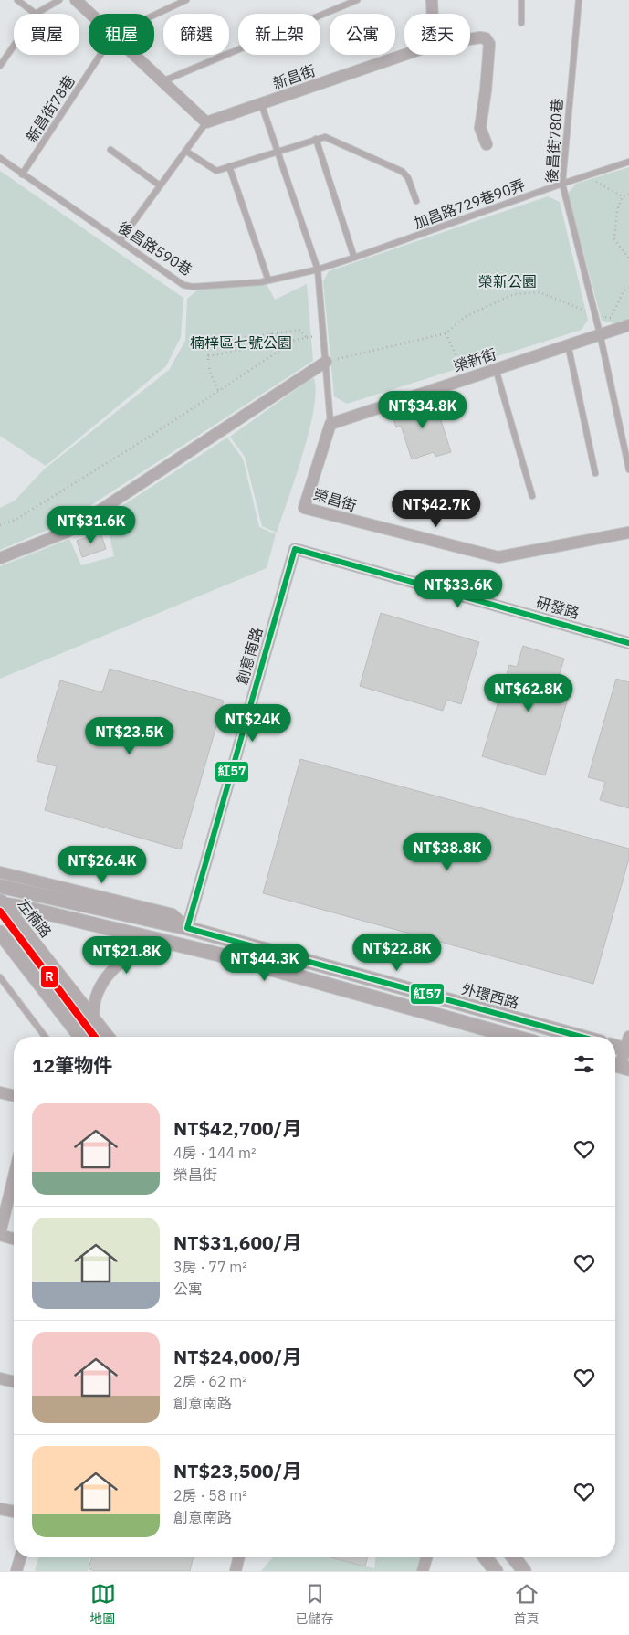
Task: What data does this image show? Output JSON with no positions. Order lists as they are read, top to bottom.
{
  "streets": {
    "street": [
      "新昌街",
      "榮新街",
      "榮昌街",
      "研發路",
      "創意南路",
      "左楠路",
      "外環西路"
    ],
    "lane": [
      "新昌街78巷",
      "後昌街780巷",
      "加昌路729巷90弄",
      "後昌路590巷"
    ]
  },
  "crossings": [
    ["新昌街78巷", "後昌路590巷"],
    ["後昌街780巷", "加昌路729巷90弄"],
    ["後昌街780巷", "榮新街"],
    ["加昌路729巷90弄", "後昌路590巷"],
    ["榮新街", "榮昌街"],
    ["研發路", "創意南路"],
    ["創意南路", "外環西路"]
  ],
  "parks": ["榮新公園", "楠梓區七號公園"],
  "lines": ["transit line 紅57", "transit line R"],
  "page": {
    "chip": [
      "買屋",
      "租屋",
      "篩選",
      "新上架",
      "公寓",
      "透天"
    ],
    "price": [
      "NT$34.8K",
      "NT$42.7K",
      "NT$31.6K",
      "NT$33.6K",
      "NT$62.8K",
      "NT$24K",
      "NT$23.5K",
      "NT$38.8K",
      "NT$26.4K",
      "NT$22.8K",
      "NT$21.8K",
      "NT$44.3K"
    ],
    "heading": "12筆物件",
    "list": [
      {
        "name": "NT$42,700/月",
        "note": "4房 · 144 m² · 榮昌街"
      },
      {
        "name": "NT$31,600/月",
        "note": "3房 · 77 m² · 公寓"
      },
      {
        "name": "NT$24,000/月",
        "note": "2房 · 62 m² · 創意南路"
      },
      {
        "name": "NT$23,500/月",
        "note": "2房 · 58 m² · 創意南路"
      }
    ],
    "tabs": ["地圖", "已儲存", "首頁"]
  }
}
